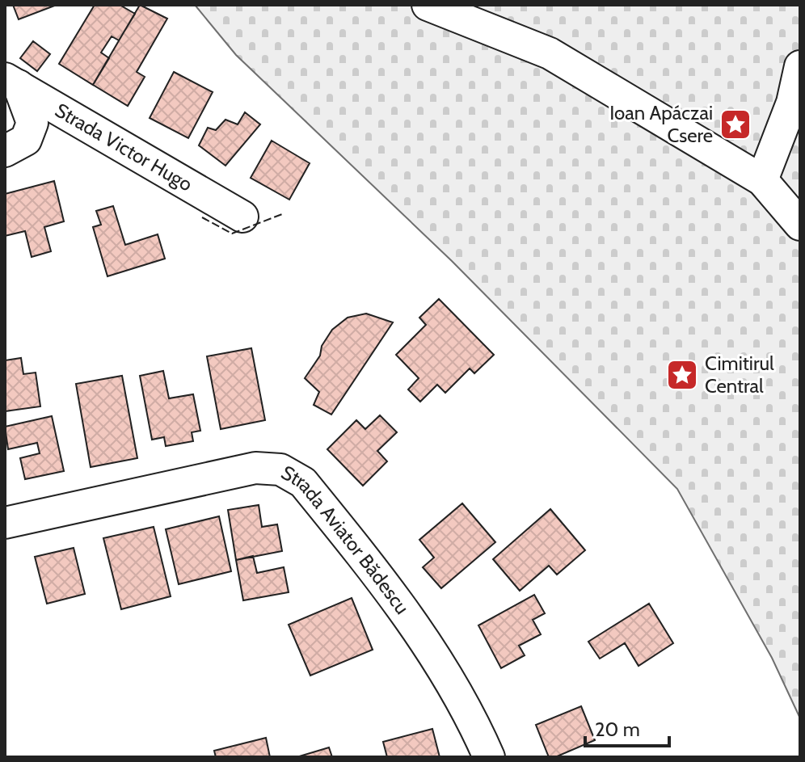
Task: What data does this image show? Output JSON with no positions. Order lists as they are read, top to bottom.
{
  "streets": {
    "street": ["Strada Victor Hugo", "Strada Aviator Bădescu"]
  },
  "places": {
    "place": ["Ioan Apáczai Csere", "Cimitirul Central"]
  },
  "scale_bar": "20 m"
}
